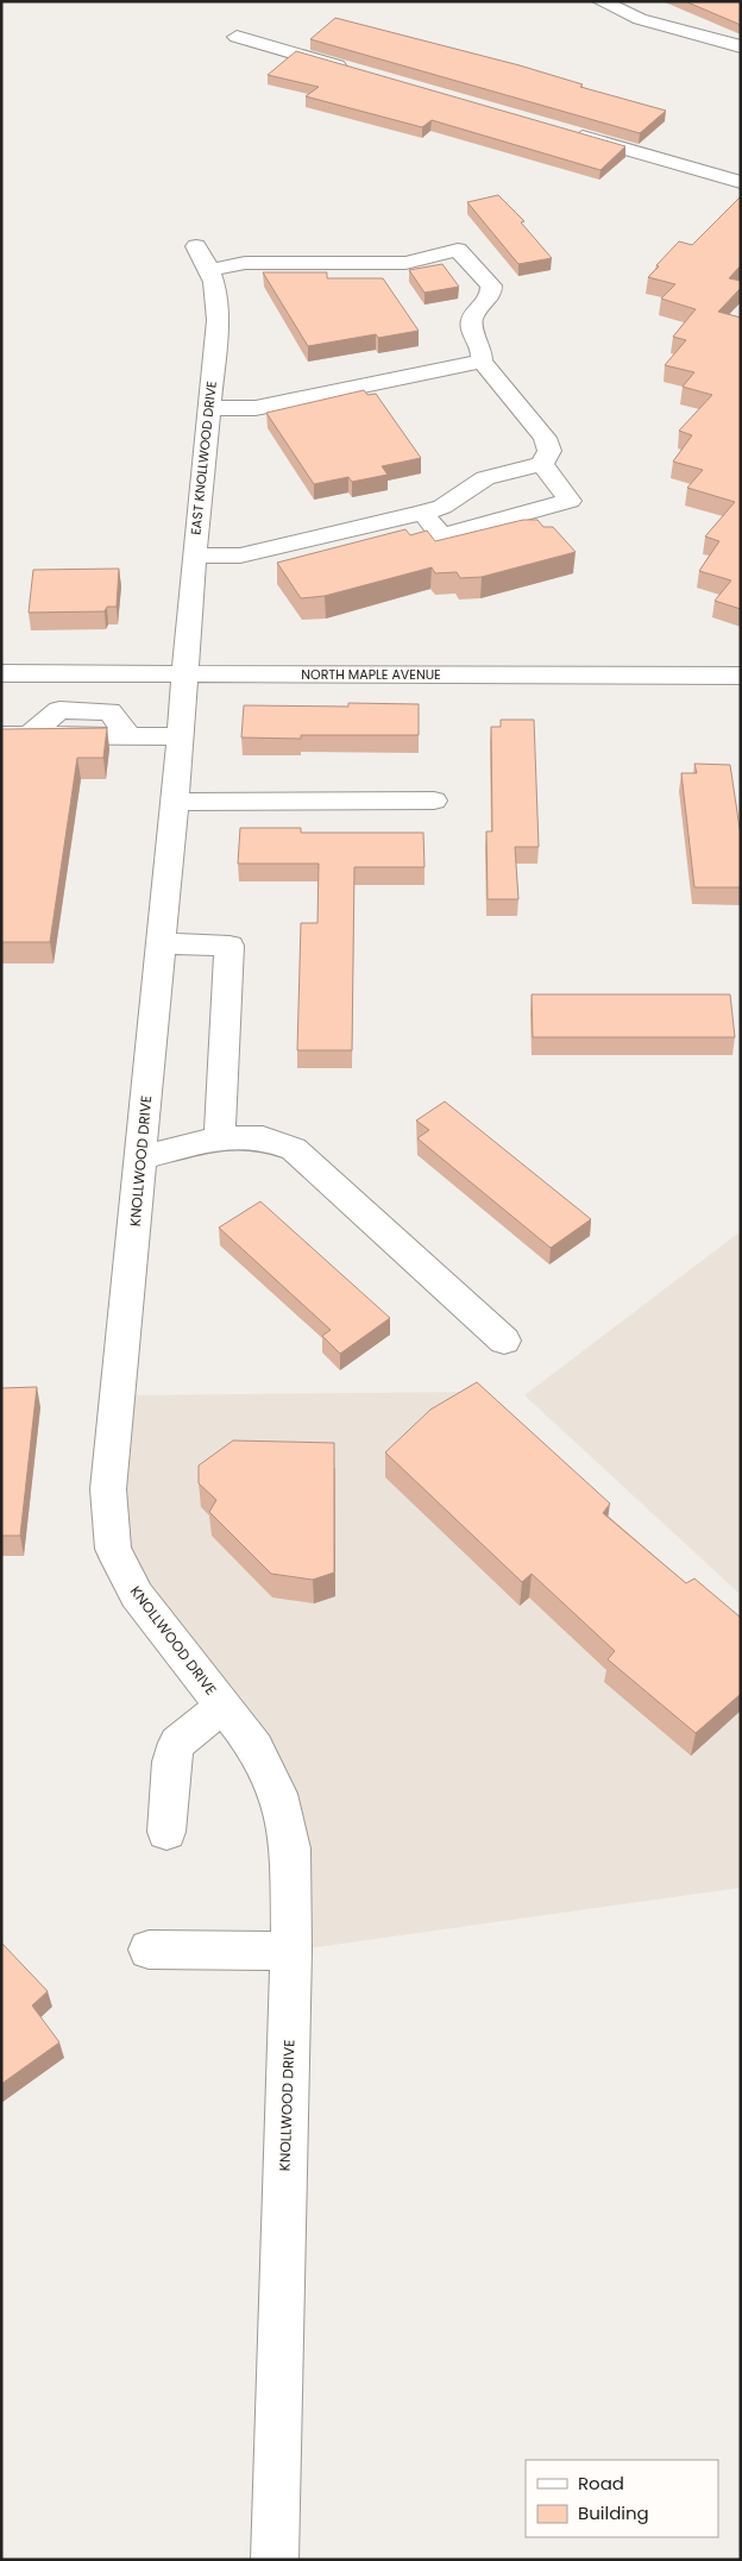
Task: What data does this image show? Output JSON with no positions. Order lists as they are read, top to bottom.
{
  "streets": {
    "street": ["EAST KNOLLWOOD DRIVE", "NORTH MAPLE AVENUE", "KNOLLWOOD DRIVE"]
  },
  "crossings": [
    ["EAST KNOLLWOOD DRIVE", "NORTH MAPLE AVENUE"],
    ["EAST KNOLLWOOD DRIVE", "KNOLLWOOD DRIVE"],
    ["NORTH MAPLE AVENUE", "KNOLLWOOD DRIVE"]
  ],
  "legend": ["Road", "Building"]
}
